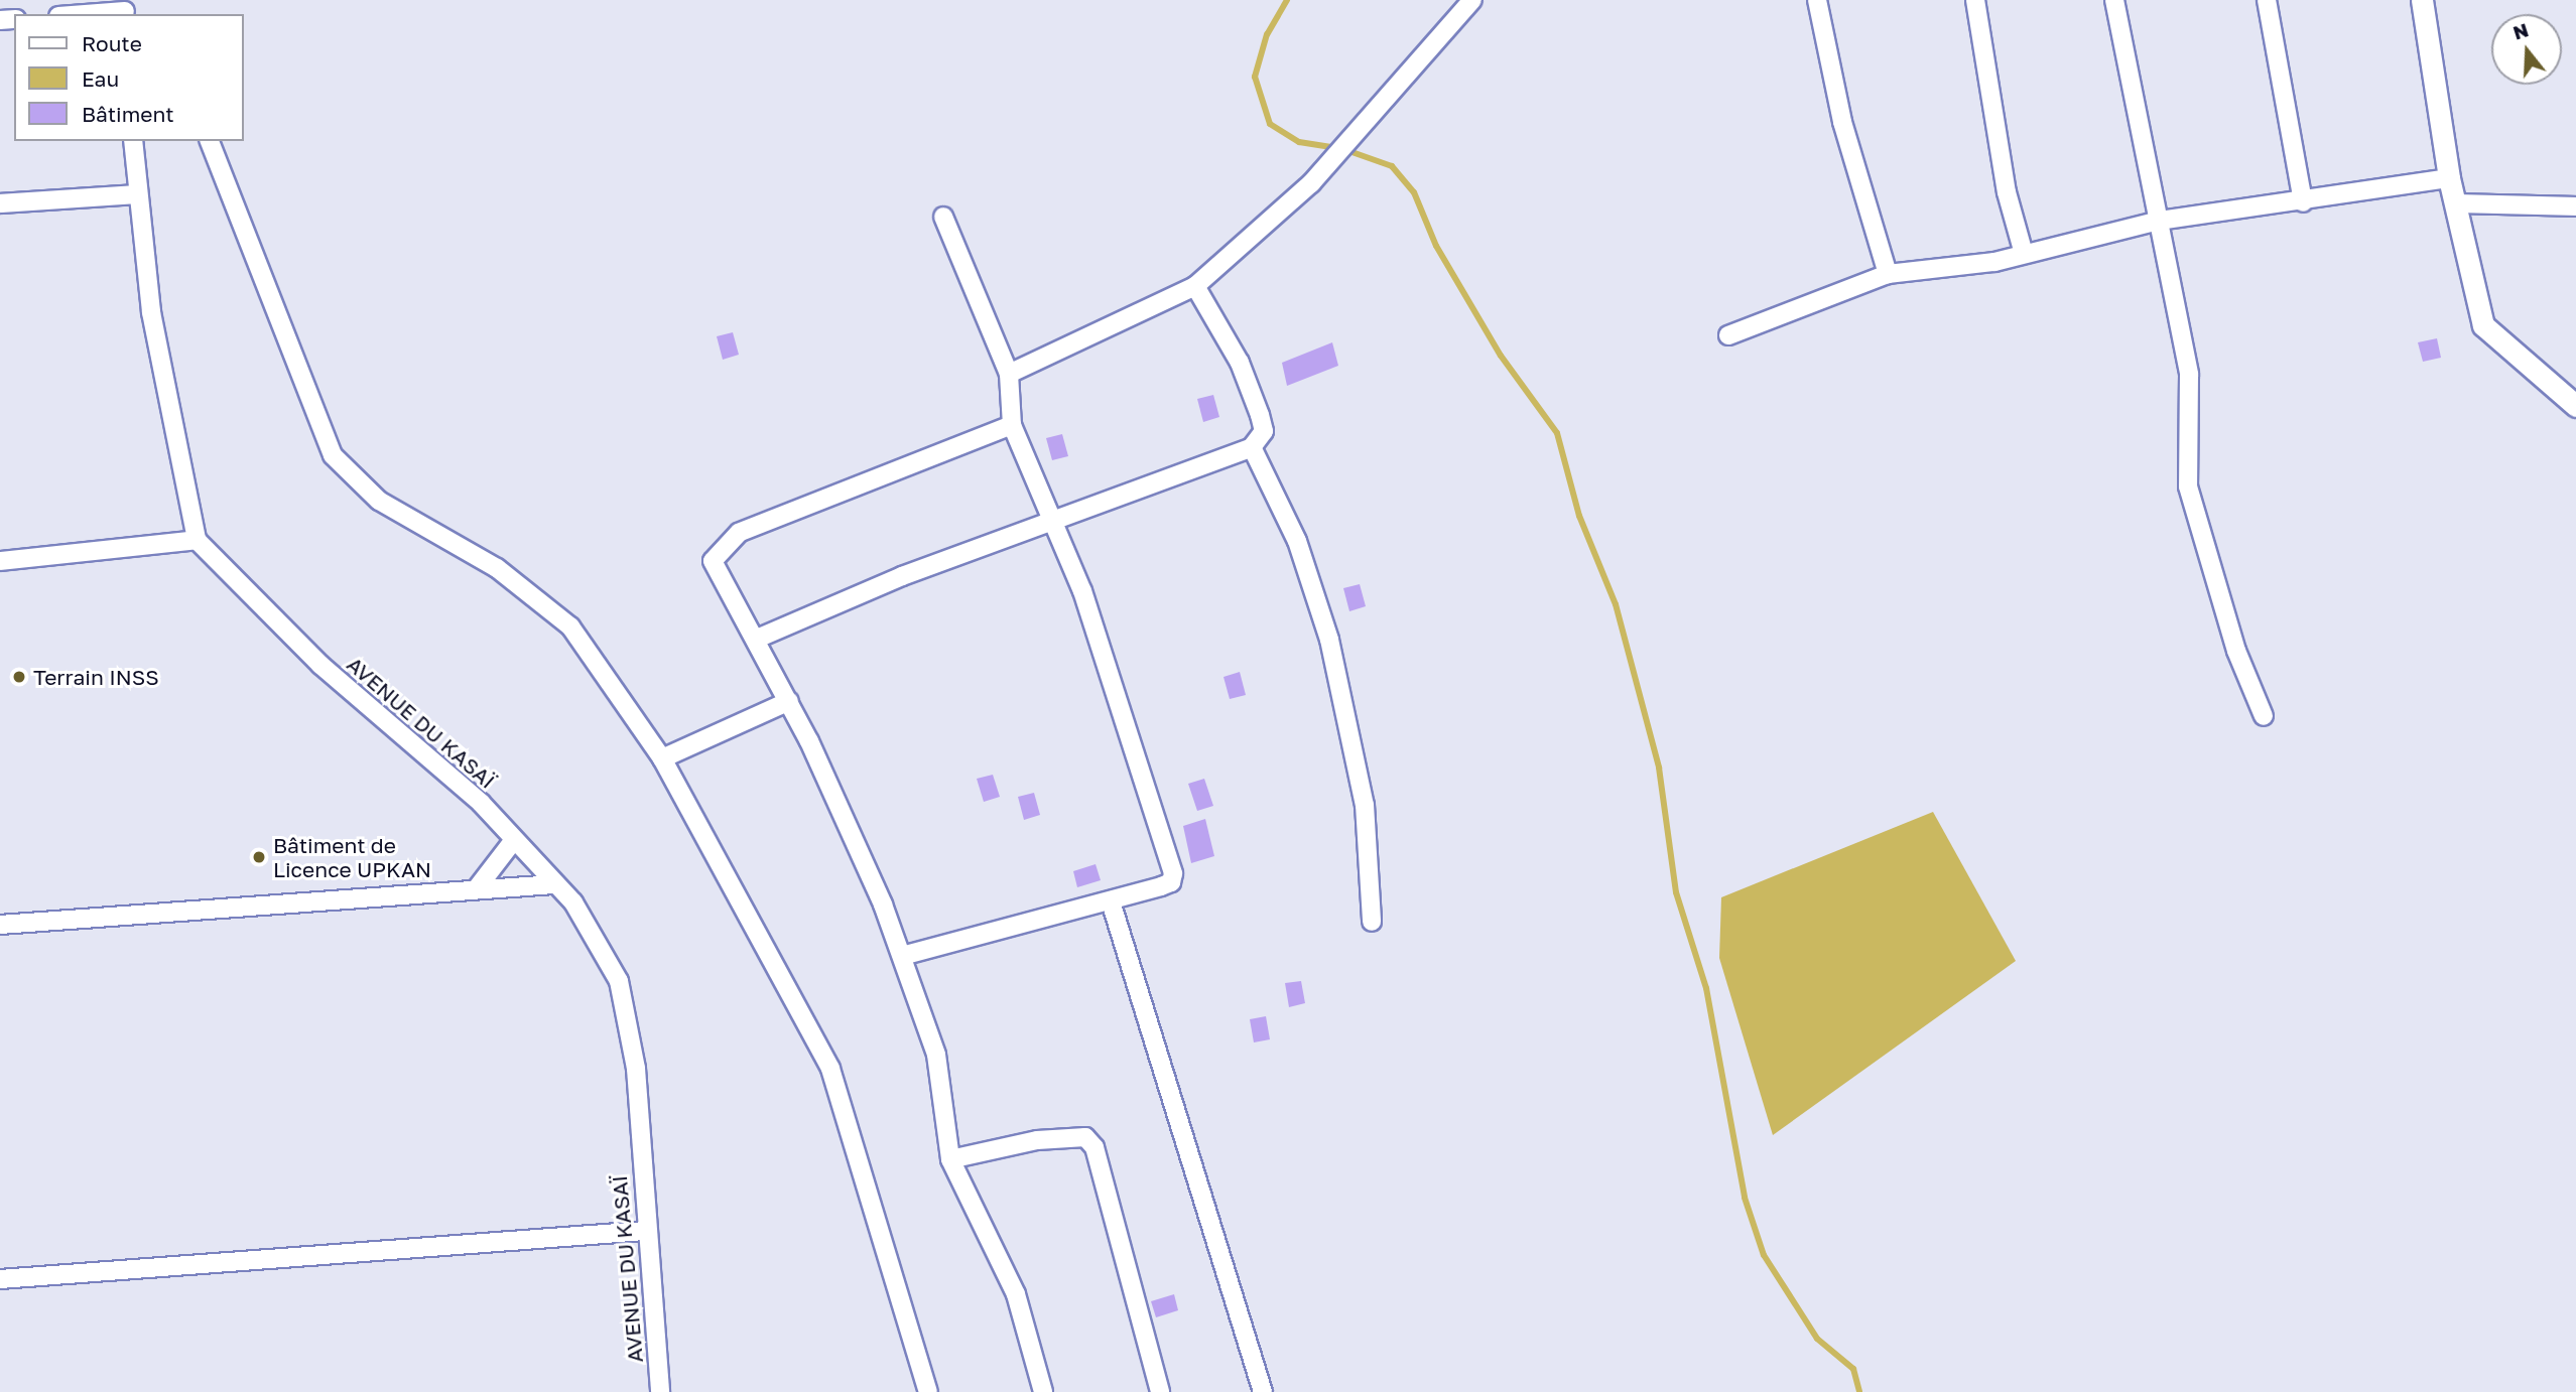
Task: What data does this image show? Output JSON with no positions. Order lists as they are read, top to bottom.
{
  "streets": {
    "street": ["AVENUE DU KASAÏ"]
  },
  "places": ["Terrain INSS", "Bâtiment de Licence UPKAN"],
  "legend": ["Route", "Eau", "Bâtiment"],
  "north": "top"
}
